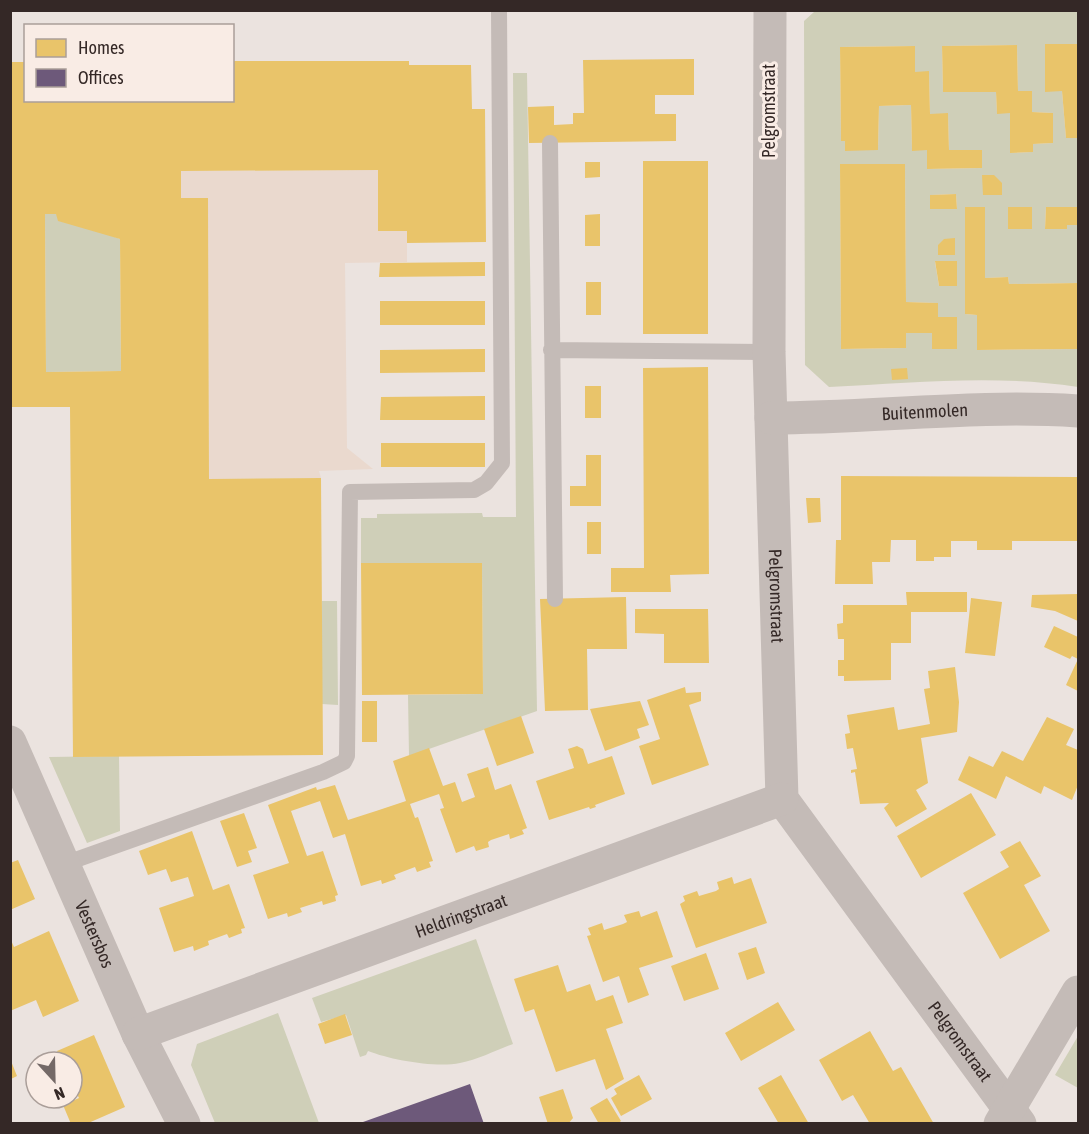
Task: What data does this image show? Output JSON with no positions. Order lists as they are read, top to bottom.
{
  "streets": {
    "street": [
      "Pelgromstraat",
      "Buitenmolen",
      "Heldringstraat",
      "Vestersbos"
    ]
  },
  "crossings": [
    ["Pelgromstraat", "Buitenmolen"],
    ["Pelgromstraat", "Heldringstraat"],
    ["Heldringstraat", "Vestersbos"]
  ],
  "legend": ["Homes", "Offices"],
  "north": "bottom"
}
